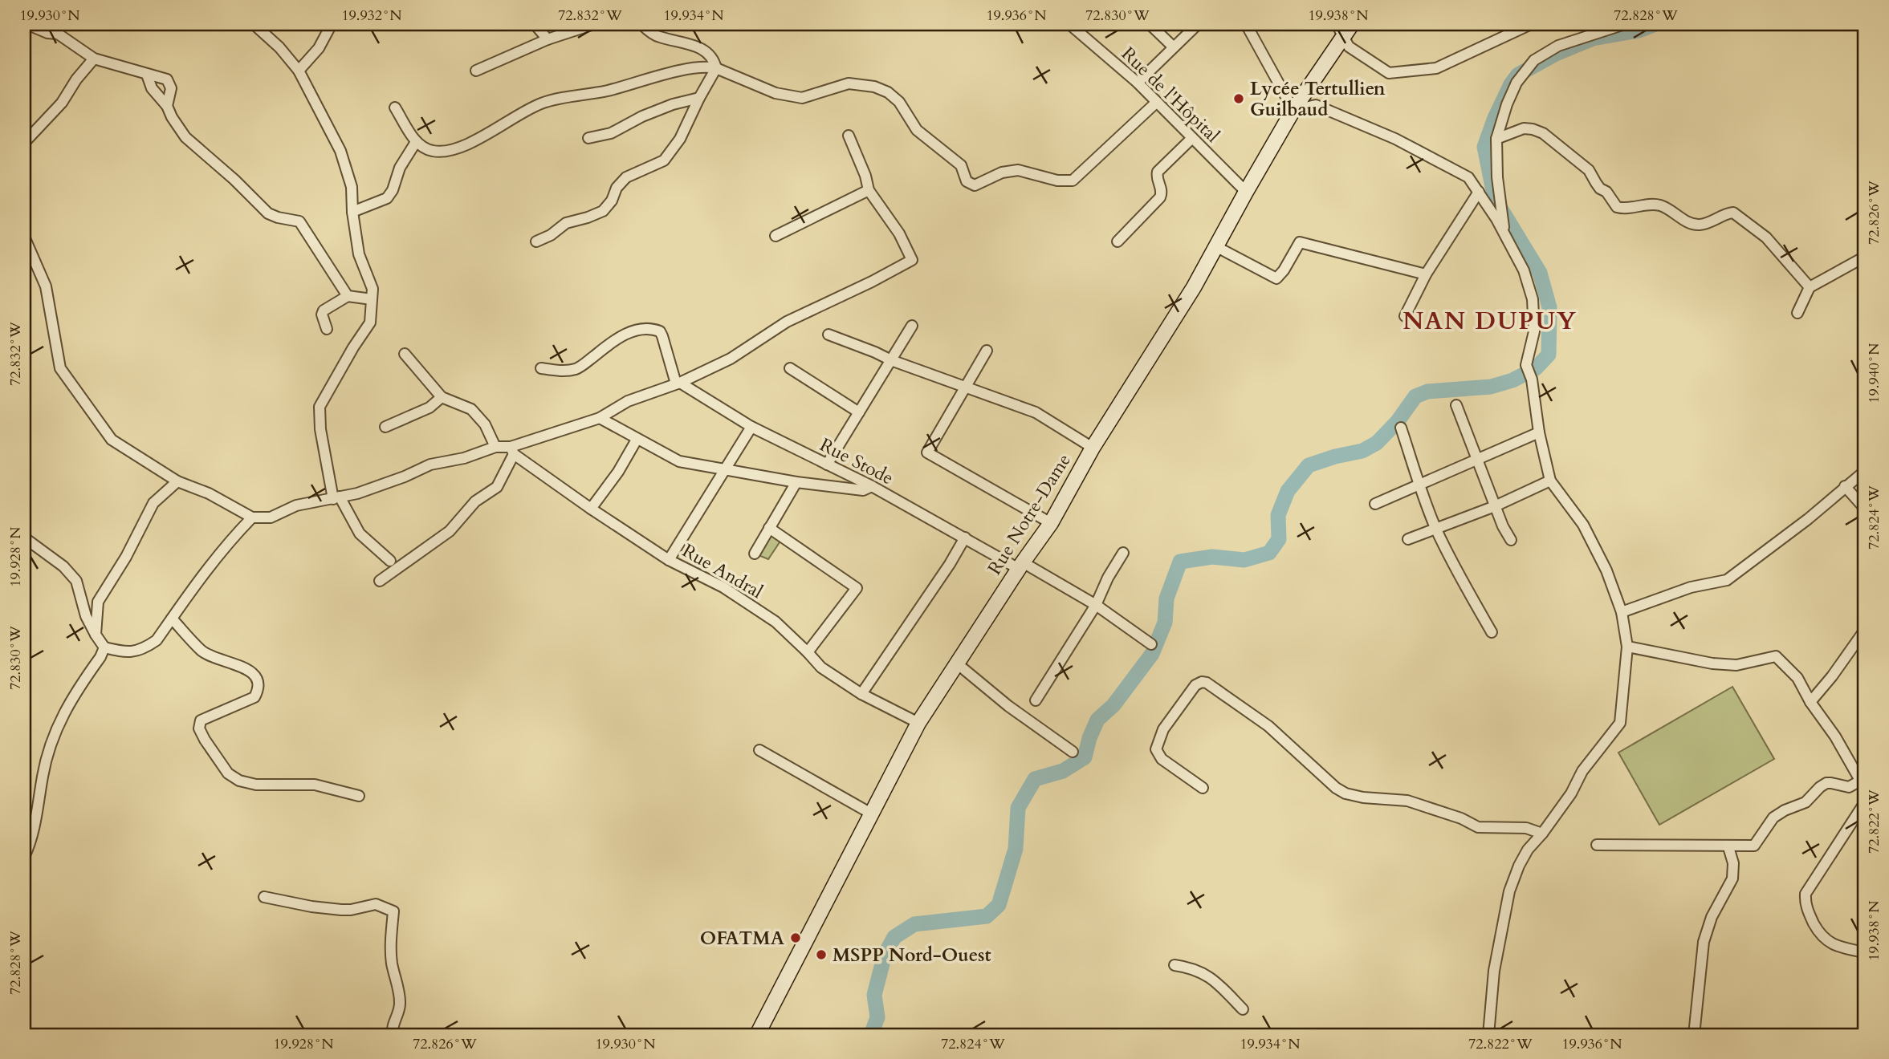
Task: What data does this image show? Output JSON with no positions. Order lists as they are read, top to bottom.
{
  "streets": {
    "street": [
      "Rue de l'Hôpital",
      "Rue Stode",
      "Rue Notre-Dame",
      "Rue Andral"
    ]
  },
  "crossings": [
    ["Rue de l'Hôpital", "Rue Notre-Dame"],
    ["Rue Stode", "Rue Notre-Dame"],
    ["Rue Notre-Dame", "Rue Andral"]
  ],
  "districts": ["NAN DUPUY"],
  "places": ["Lycée Tertullien Guilbaud", "OFATMA", "MSPP Nord-Ouest"],
  "coordinates": [
    "19.930°N",
    "19.932°N",
    "72.832°W",
    "19.934°N",
    "19.936°N",
    "72.830°W",
    "19.938°N",
    "72.828°W",
    "72.826°W",
    "19.940°N",
    "72.824°W",
    "19.928°N",
    "72.822°W"
  ]
}
